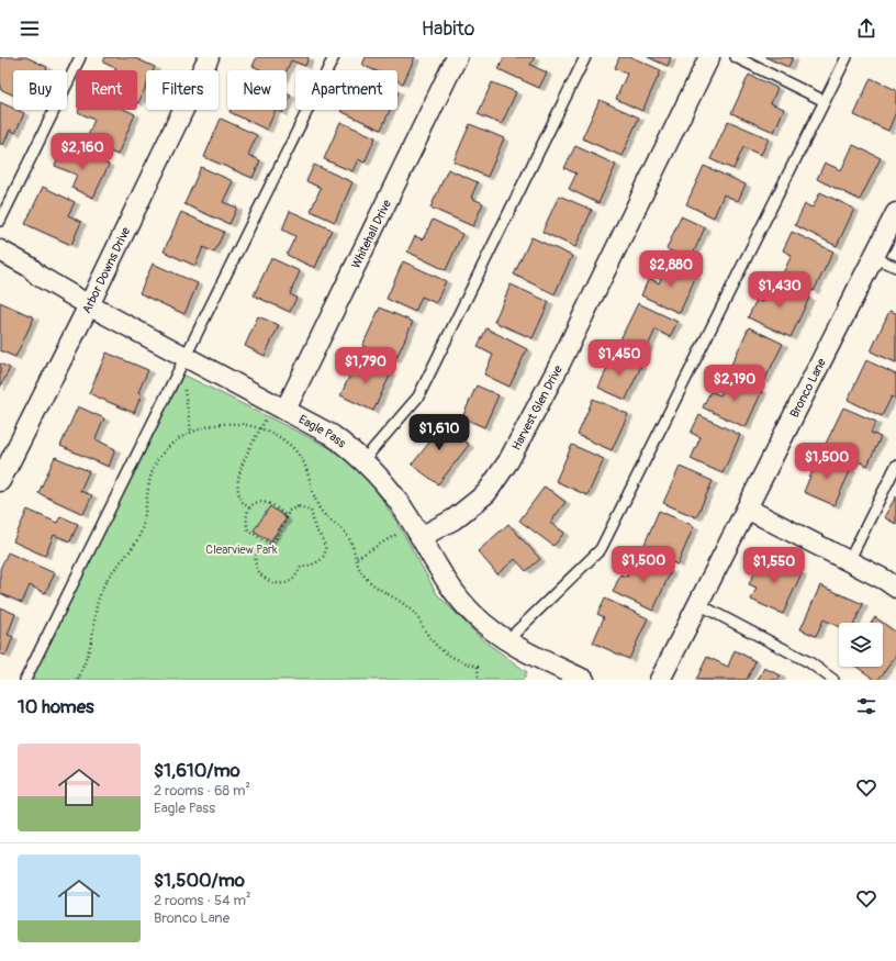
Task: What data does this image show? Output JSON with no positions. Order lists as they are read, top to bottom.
{
  "streets": {
    "street": [
      "Whitehall Drive",
      "Arbor Downs Drive",
      "Bronco Lane",
      "Harvest Glen Drive",
      "Eagle Pass"
    ]
  },
  "crossings": [
    ["Whitehall Drive", "Eagle Pass"],
    ["Arbor Downs Drive", "Eagle Pass"],
    ["Harvest Glen Drive", "Eagle Pass"]
  ],
  "parks": ["Clearview Park"],
  "page": {
    "header": "Habito",
    "chip": [
      "Buy",
      "Rent",
      "Filters",
      "New",
      "Apartment"
    ],
    "price": [
      "$2,160",
      "$2,880",
      "$1,430",
      "$1,450",
      "$1,790",
      "$2,190",
      "$1,610",
      "$1,500",
      "$1,500",
      "$1,550"
    ],
    "heading": "10 homes",
    "list": [
      {
        "name": "$1,610/mo",
        "note": "2 rooms · 68 m² · Eagle Pass"
      },
      {
        "name": "$1,500/mo",
        "note": "2 rooms · 54 m² · Bronco Lane"
      }
    ]
  }
}
